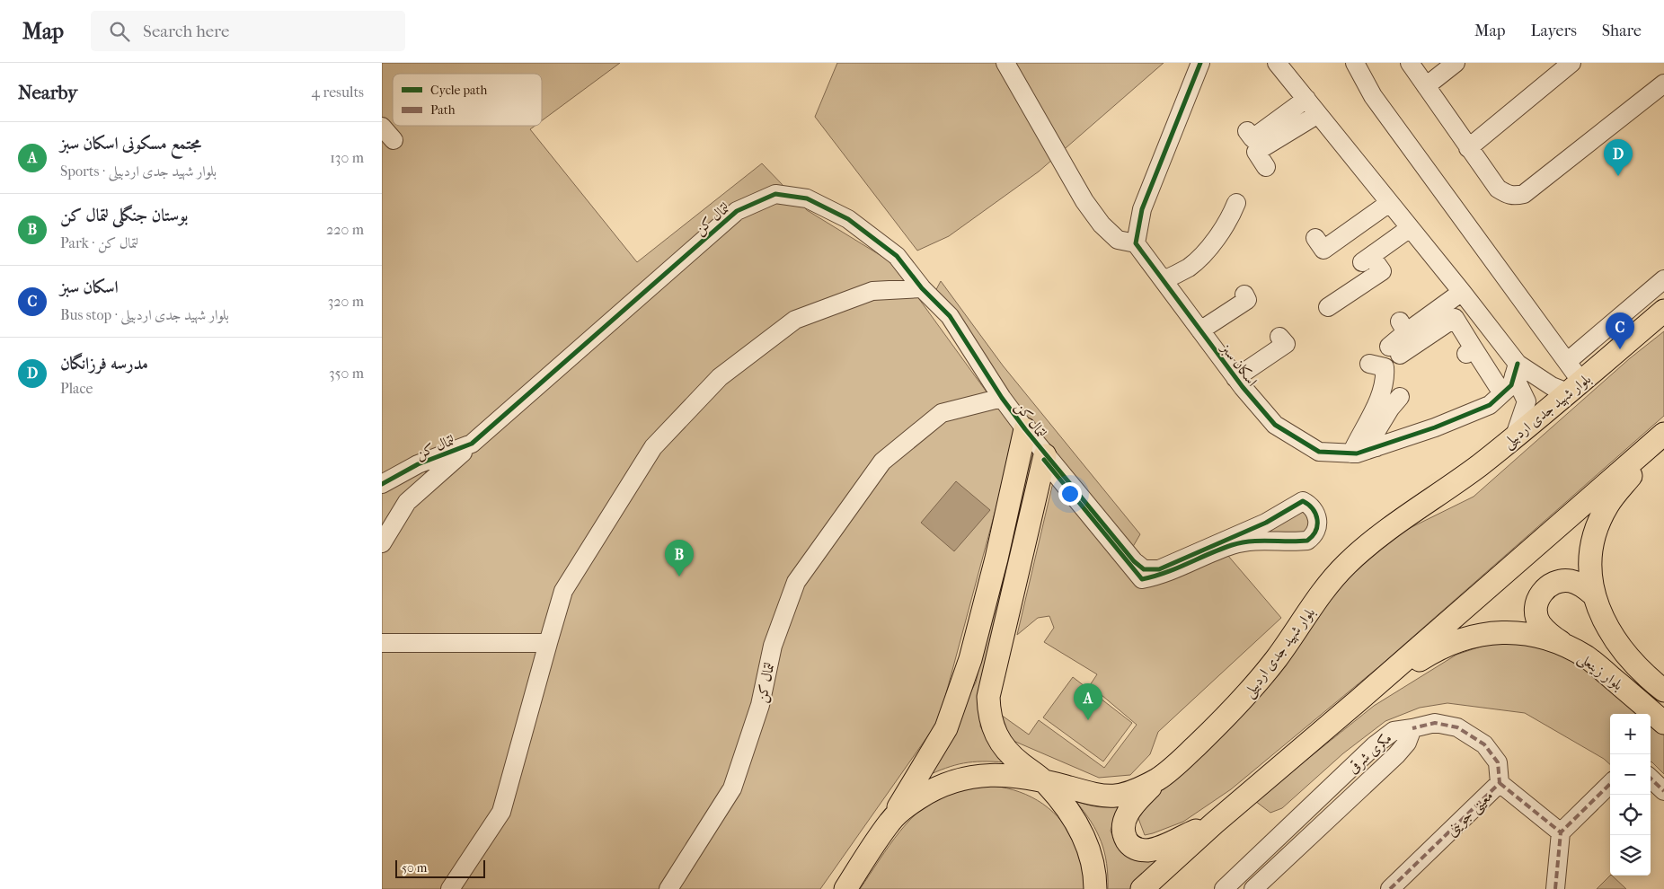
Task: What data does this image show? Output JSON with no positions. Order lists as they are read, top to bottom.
{
  "streets": {
    "main road": ["بلوار شهید جدی اردبیلی", "بلوار زینعلی"],
    "street": [
      "لتمال کن",
      "اسکان سبز",
      "مکری شرقی",
      "معینی جوینی"
    ]
  },
  "crossings": [
    ["مکری شرقی", "معینی جوینی"]
  ],
  "legend": ["Cycle path", "Path"],
  "scale_bar": "50 m",
  "page": {
    "header": "Map",
    "search": "Search here",
    "nav": ["Map", "Layers", "Share"],
    "heading": ["Nearby", "4 results"],
    "list": [
      {
        "mark": "A",
        "name": "مجتمع مسکونی اسکان سبز",
        "note": "Sports · بلوار شهید جدی اردبیلی",
        "value": "130 m"
      },
      {
        "mark": "B",
        "name": "بوستان جنگلی لتمال کن",
        "note": "Park · لتمال کن",
        "value": "220 m"
      },
      {
        "mark": "C",
        "name": "اسکان سبز",
        "note": "Bus stop · بلوار شهید جدی اردبیلی",
        "value": "320 m"
      },
      {
        "mark": "D",
        "name": "مدرسه فرزانگان",
        "note": "Place",
        "value": "350 m"
      }
    ],
    "pins": [
      "D",
      "C",
      "B",
      "A"
    ],
    "map_buttons": ["+", "−"],
    "scale": "50 m"
  }
}
